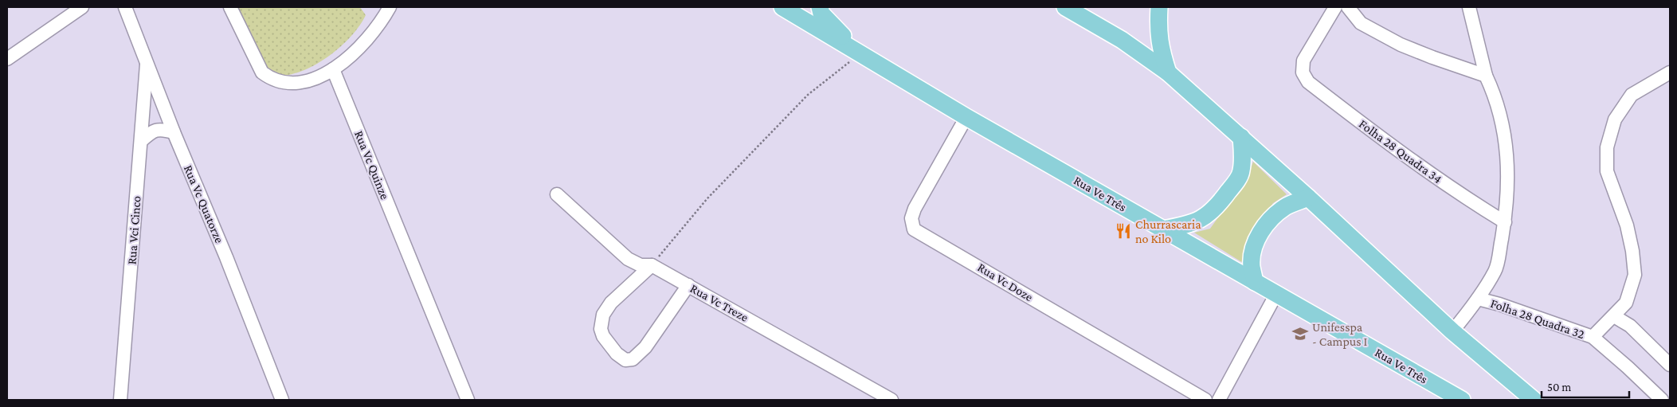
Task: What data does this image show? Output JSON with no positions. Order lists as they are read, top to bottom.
{
  "streets": {
    "main road": ["Rua Ve Três"],
    "street": [
      "Folha 28 Quadra 34",
      "Rua Vc Quinze",
      "Rua Vc Quatorze",
      "Rua Vci Cinco",
      "Rua Vc Doze",
      "Rua Vc Treze",
      "Folha 28 Quadra 32"
    ]
  },
  "crossings": [
    ["Rua Ve Três", "Rua Vc Doze"],
    ["Rua Vc Quatorze", "Rua Vci Cinco"]
  ],
  "places": {
    "restaurant": ["Churrascaria no Kilo"],
    "school or university": ["Unifesspa - Campus I"]
  },
  "scale_bar": "50 m"
}
